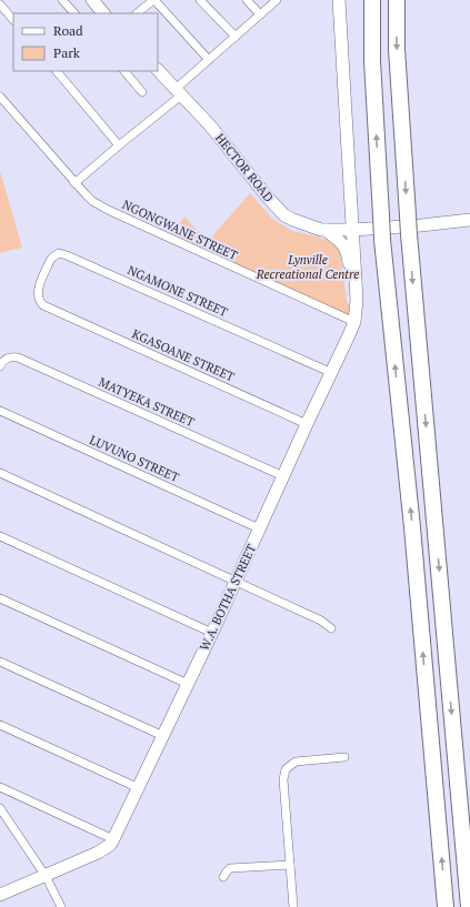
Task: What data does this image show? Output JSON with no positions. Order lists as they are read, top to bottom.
{
  "streets": {
    "street": [
      "HECTOR ROAD",
      "NGONGWANE STREET",
      "NGAMONE STREET",
      "KGASOANE STREET",
      "MATYEKA STREET",
      "LUVUNO STREET",
      "W.A. BOTHA STREET"
    ]
  },
  "crossings": [
    ["HECTOR ROAD", "W.A. BOTHA STREET"],
    ["NGONGWANE STREET", "W.A. BOTHA STREET"],
    ["NGAMONE STREET", "KGASOANE STREET"],
    ["NGAMONE STREET", "W.A. BOTHA STREET"],
    ["KGASOANE STREET", "W.A. BOTHA STREET"],
    ["MATYEKA STREET", "W.A. BOTHA STREET"],
    ["LUVUNO STREET", "W.A. BOTHA STREET"]
  ],
  "parks": ["Lynville Recreational Centre"],
  "legend": ["Road", "Park"]
}
